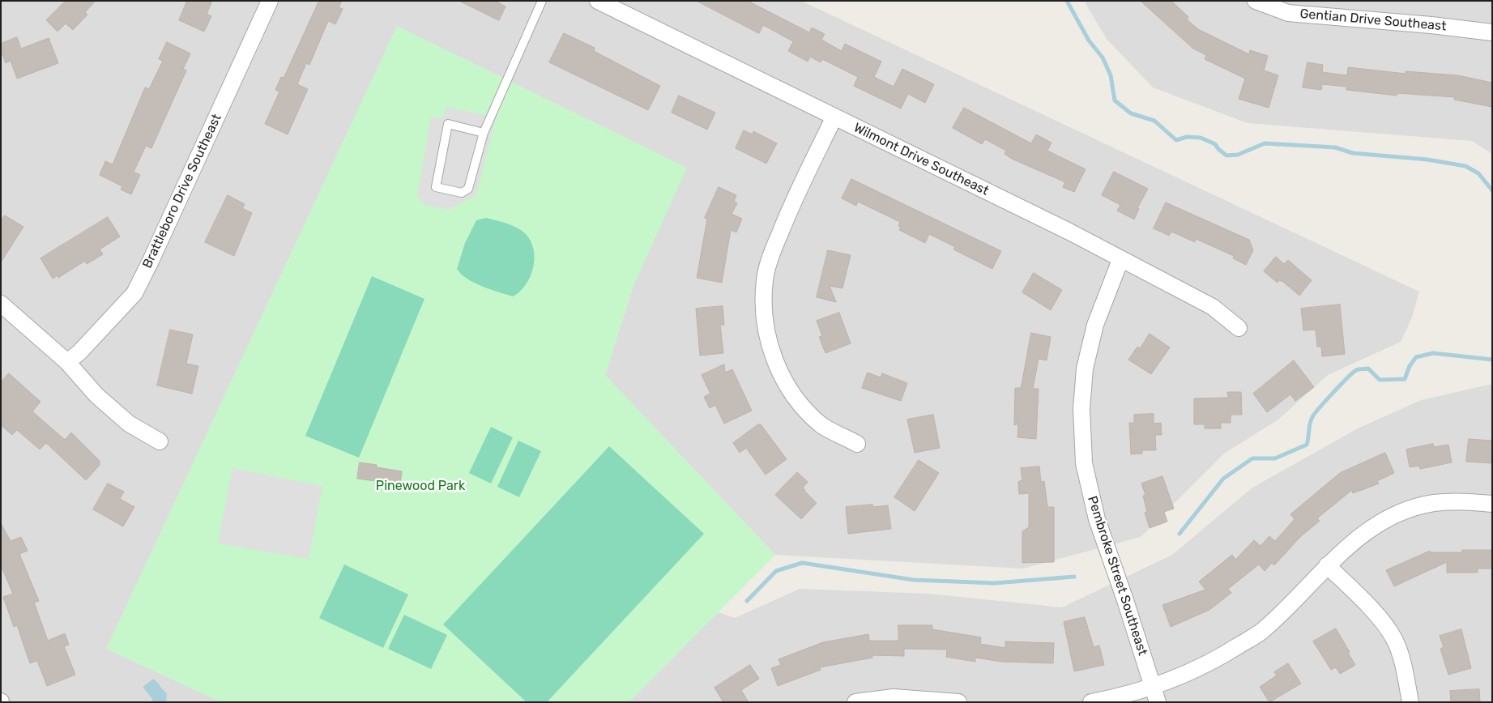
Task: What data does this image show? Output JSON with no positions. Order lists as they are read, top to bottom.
{
  "streets": {
    "street": [
      "Gentian Drive Southeast",
      "Wilmont Drive Southeast",
      "Brattleboro Drive Southeast",
      "Pembroke Street Southeast"
    ]
  },
  "crossings": [
    ["Wilmont Drive Southeast", "Pembroke Street Southeast"]
  ],
  "parks": ["Pinewood Park"]
}
